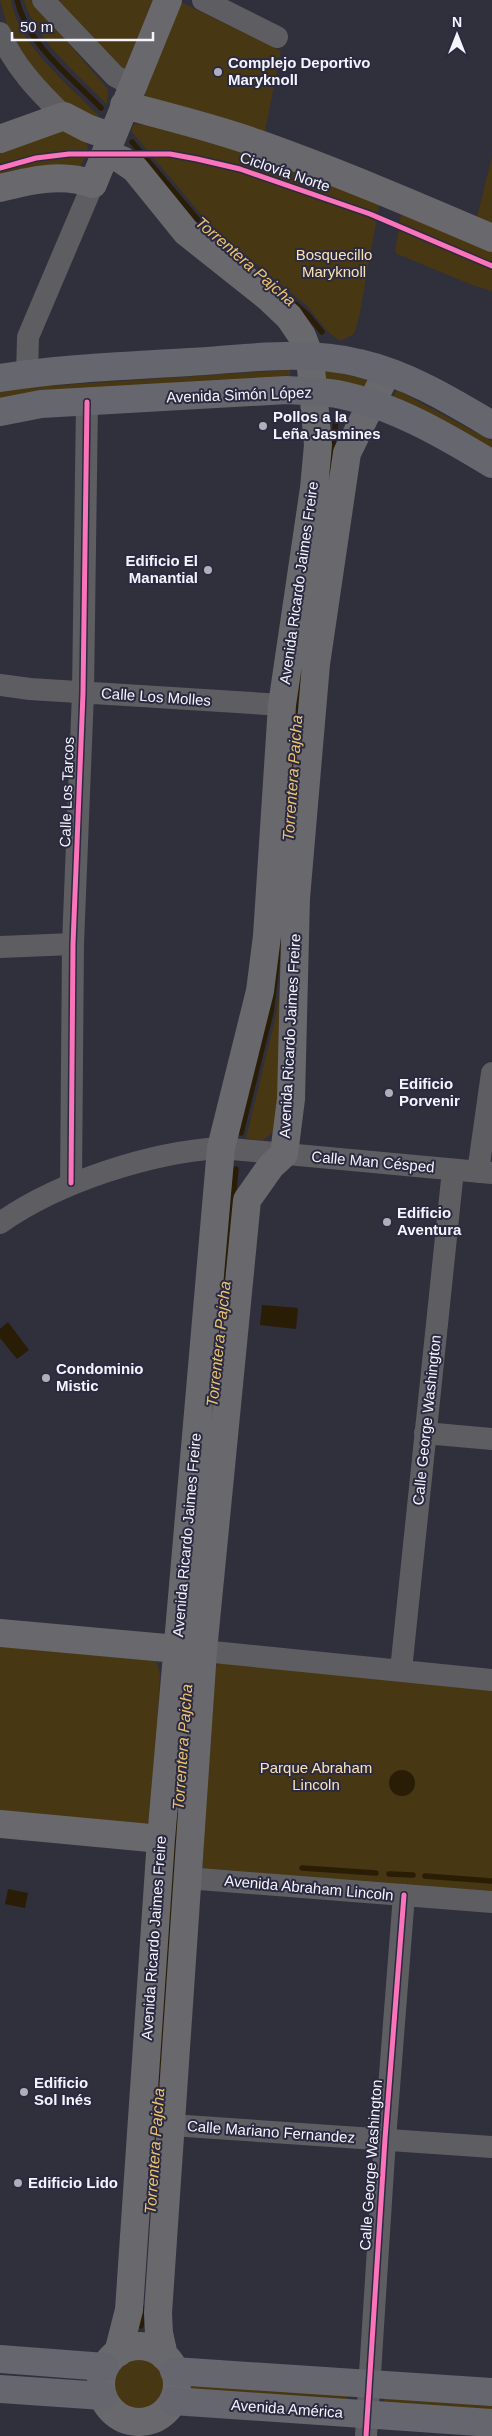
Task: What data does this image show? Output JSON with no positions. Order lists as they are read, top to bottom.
{
  "streets": {
    "main road": ["Avenida Simón López", "Avenida Ricardo Jaimes Freire", "Avenida América"],
    "street": [
      "Calle Los Molles",
      "Calle Los Tarcos",
      "Calle Man Césped",
      "Calle George Washington",
      "Avenida Abraham Lincoln",
      "Calle Mariano Fernandez"
    ],
    "cycle path": ["Ciclovía Norte"]
  },
  "crossings": [
    ["Avenida Simón López", "Avenida Ricardo Jaimes Freire"],
    ["Avenida Simón López", "Calle Los Tarcos"],
    ["Avenida Ricardo Jaimes Freire", "Calle Los Molles"],
    ["Avenida Ricardo Jaimes Freire", "Calle Man Césped"],
    ["Avenida Ricardo Jaimes Freire", "Avenida Abraham Lincoln"],
    ["Avenida Ricardo Jaimes Freire", "Calle Mariano Fernandez"],
    ["Avenida Ricardo Jaimes Freire", "Avenida América"],
    ["Calle Los Molles", "Calle Los Tarcos"],
    ["Calle Los Tarcos", "Calle Man Césped"],
    ["Calle Man Césped", "Calle George Washington"],
    ["Calle George Washington", "Avenida Abraham Lincoln"],
    ["Calle George Washington", "Calle Mariano Fernandez"],
    ["Calle George Washington", "Avenida América"]
  ],
  "water": ["Torrentera Pajcha"],
  "parks": ["Bosquecillo Maryknoll", "Parque Abraham Lincoln"],
  "places": [
    "Complejo Deportivo Maryknoll",
    "Pollos a la Leña Jasmines",
    "Edificio El Manantial",
    "Edificio Porvenir",
    "Edificio Aventura",
    "Condominio Mistic",
    "Edificio Sol Inés",
    "Edificio Lido"
  ],
  "scale_bar": "50 m",
  "north": "top"
}
